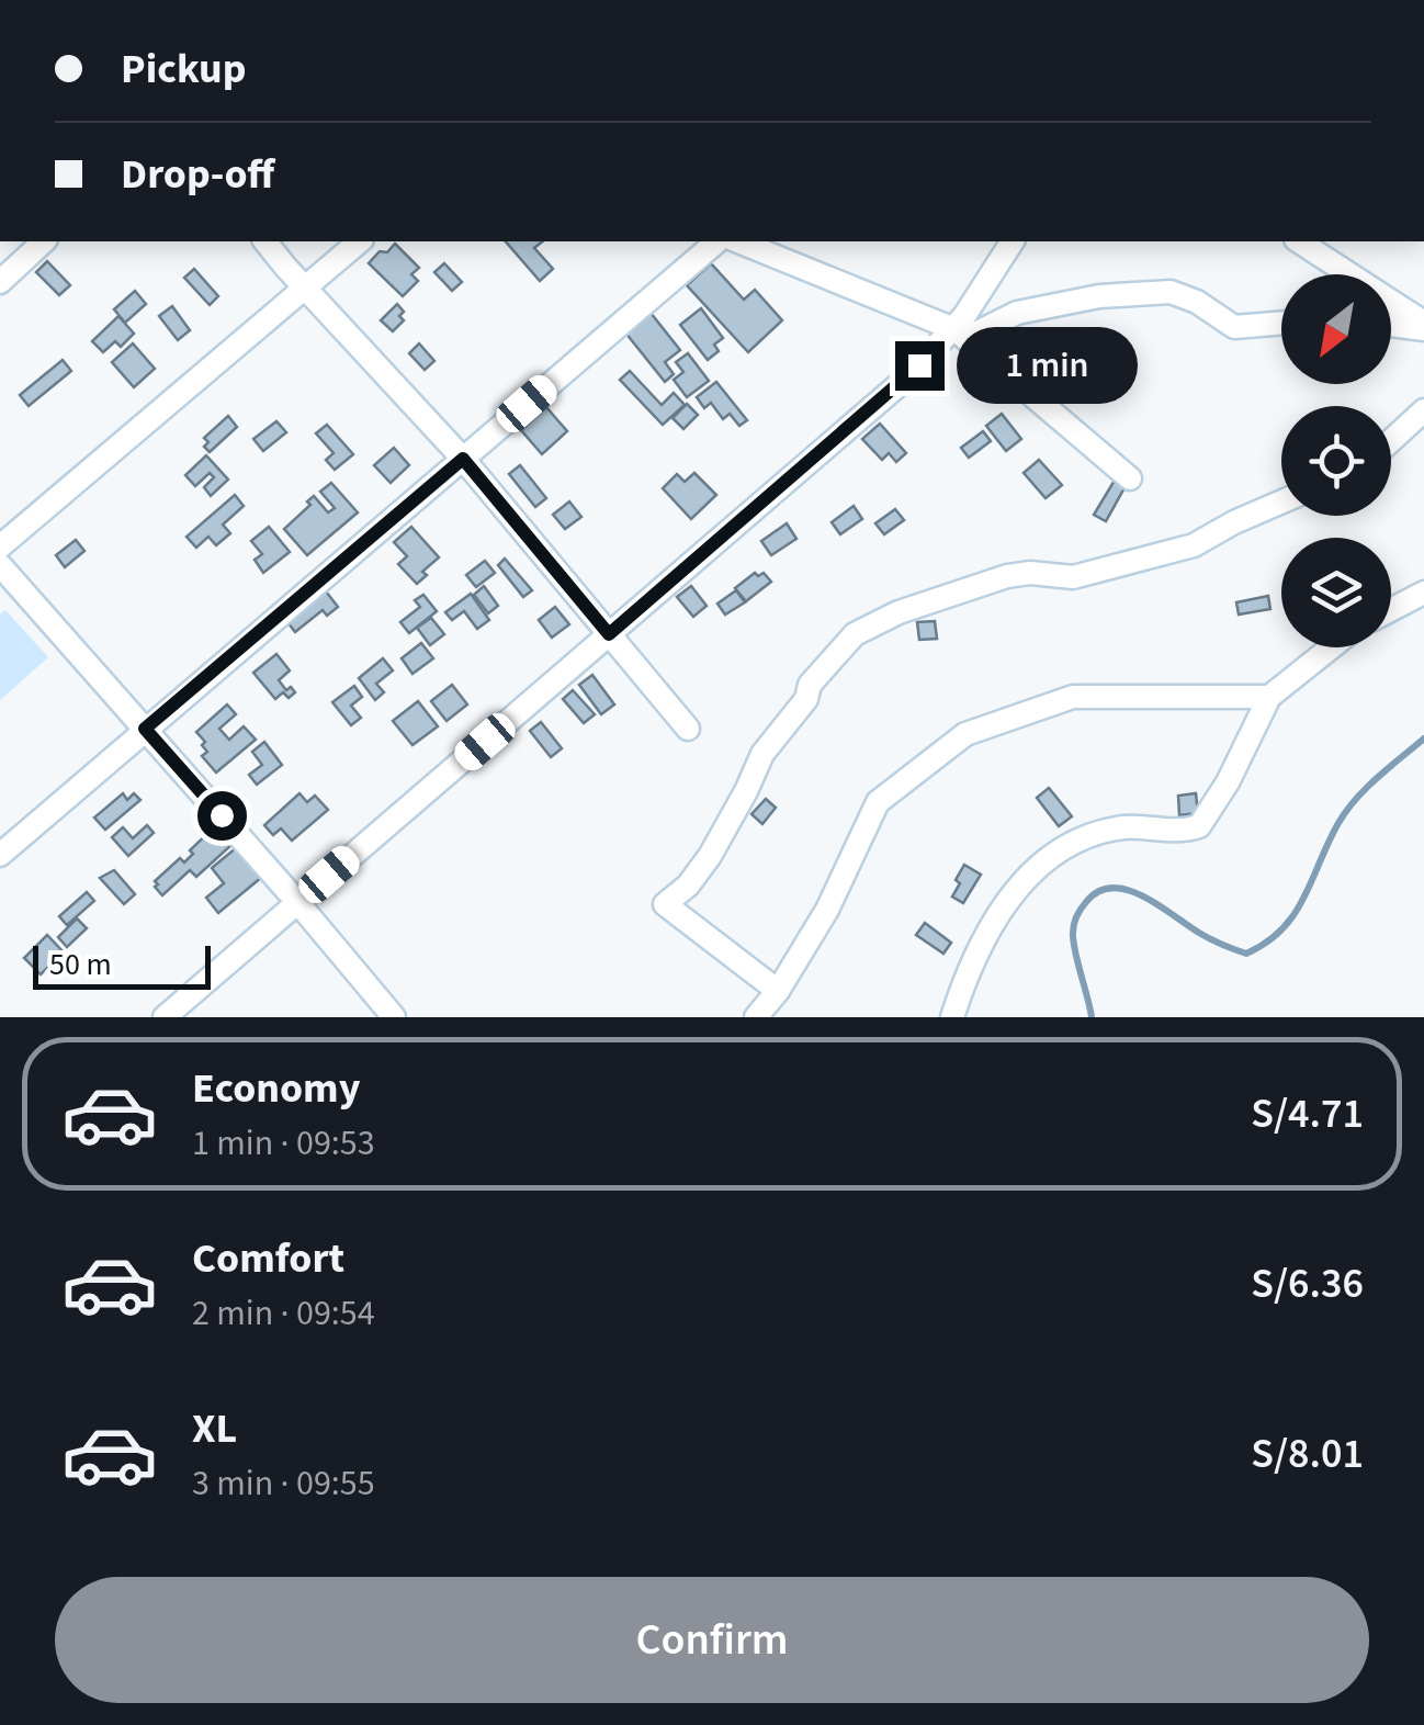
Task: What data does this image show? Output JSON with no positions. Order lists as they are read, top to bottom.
{
  "scale_bar": "50 m",
  "north": "bottom left",
  "page": {
    "banner": ["Pickup", "Drop-off"],
    "bubble": "1 min",
    "scale": "50 m",
    "list": [
      {
        "name": "Economy",
        "note": "1 min · 09:53",
        "value": "S/4.71"
      },
      {
        "name": "Comfort",
        "note": "2 min · 09:54",
        "value": "S/6.36"
      },
      {
        "name": "XL",
        "note": "3 min · 09:55",
        "value": "S/8.01"
      }
    ],
    "buttons": "Confirm"
  }
}
